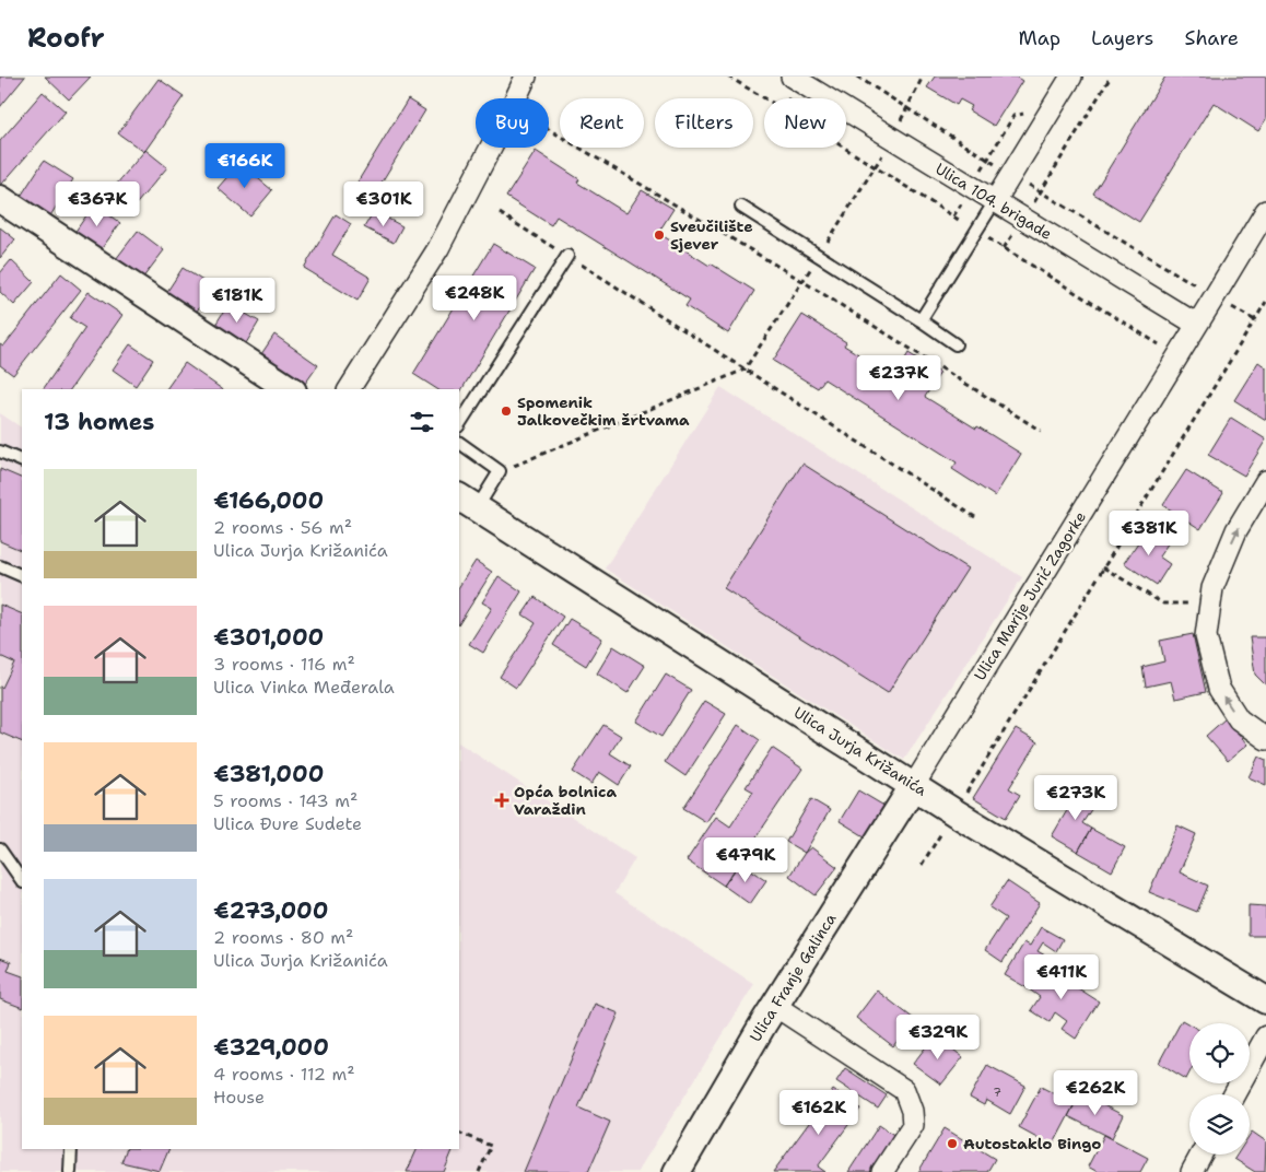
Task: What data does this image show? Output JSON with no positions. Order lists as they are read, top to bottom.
{
  "streets": {
    "street": [
      "Ulica 104. brigade",
      "Ulica Marije Jurić Zagorke",
      "Ulica Jurja Križanića",
      "Ulica Franje Galinca"
    ]
  },
  "crossings": [
    ["Ulica 104. brigade", "Ulica Marije Jurić Zagorke"],
    ["Ulica Marije Jurić Zagorke", "Ulica Jurja Križanića"],
    ["Ulica Marije Jurić Zagorke", "Ulica Franje Galinca"],
    ["Ulica Jurja Križanića", "Ulica Franje Galinca"]
  ],
  "places": {
    "other": ["Sveučilište Sjever", "Spomenik Jalkovečkim žrtvama", "Autostaklo Bingo"],
    "health": ["Opća bolnica Varaždin"]
  },
  "house_numbers": ["7"],
  "page": {
    "header": "Roofr",
    "nav": ["Map", "Layers", "Share"],
    "chip": [
      "Buy",
      "Rent",
      "Filters",
      "New"
    ],
    "price": [
      "€166K",
      "€367K",
      "€301K",
      "€248K",
      "€181K",
      "€237K",
      "€381K",
      "€273K",
      "€479K",
      "€411K",
      "€329K",
      "€262K",
      "€162K"
    ],
    "heading": "13 homes",
    "list": [
      {
        "name": "€166,000",
        "note": "2 rooms · 56 m² · Ulica Jurja Križanića"
      },
      {
        "name": "€301,000",
        "note": "3 rooms · 116 m² · Ulica Vinka Međerala"
      },
      {
        "name": "€381,000",
        "note": "5 rooms · 143 m² · Ulica Đure Sudete"
      },
      {
        "name": "€273,000",
        "note": "2 rooms · 80 m² · Ulica Jurja Križanića"
      },
      {
        "name": "€329,000",
        "note": "4 rooms · 112 m² · House"
      }
    ]
  }
}
